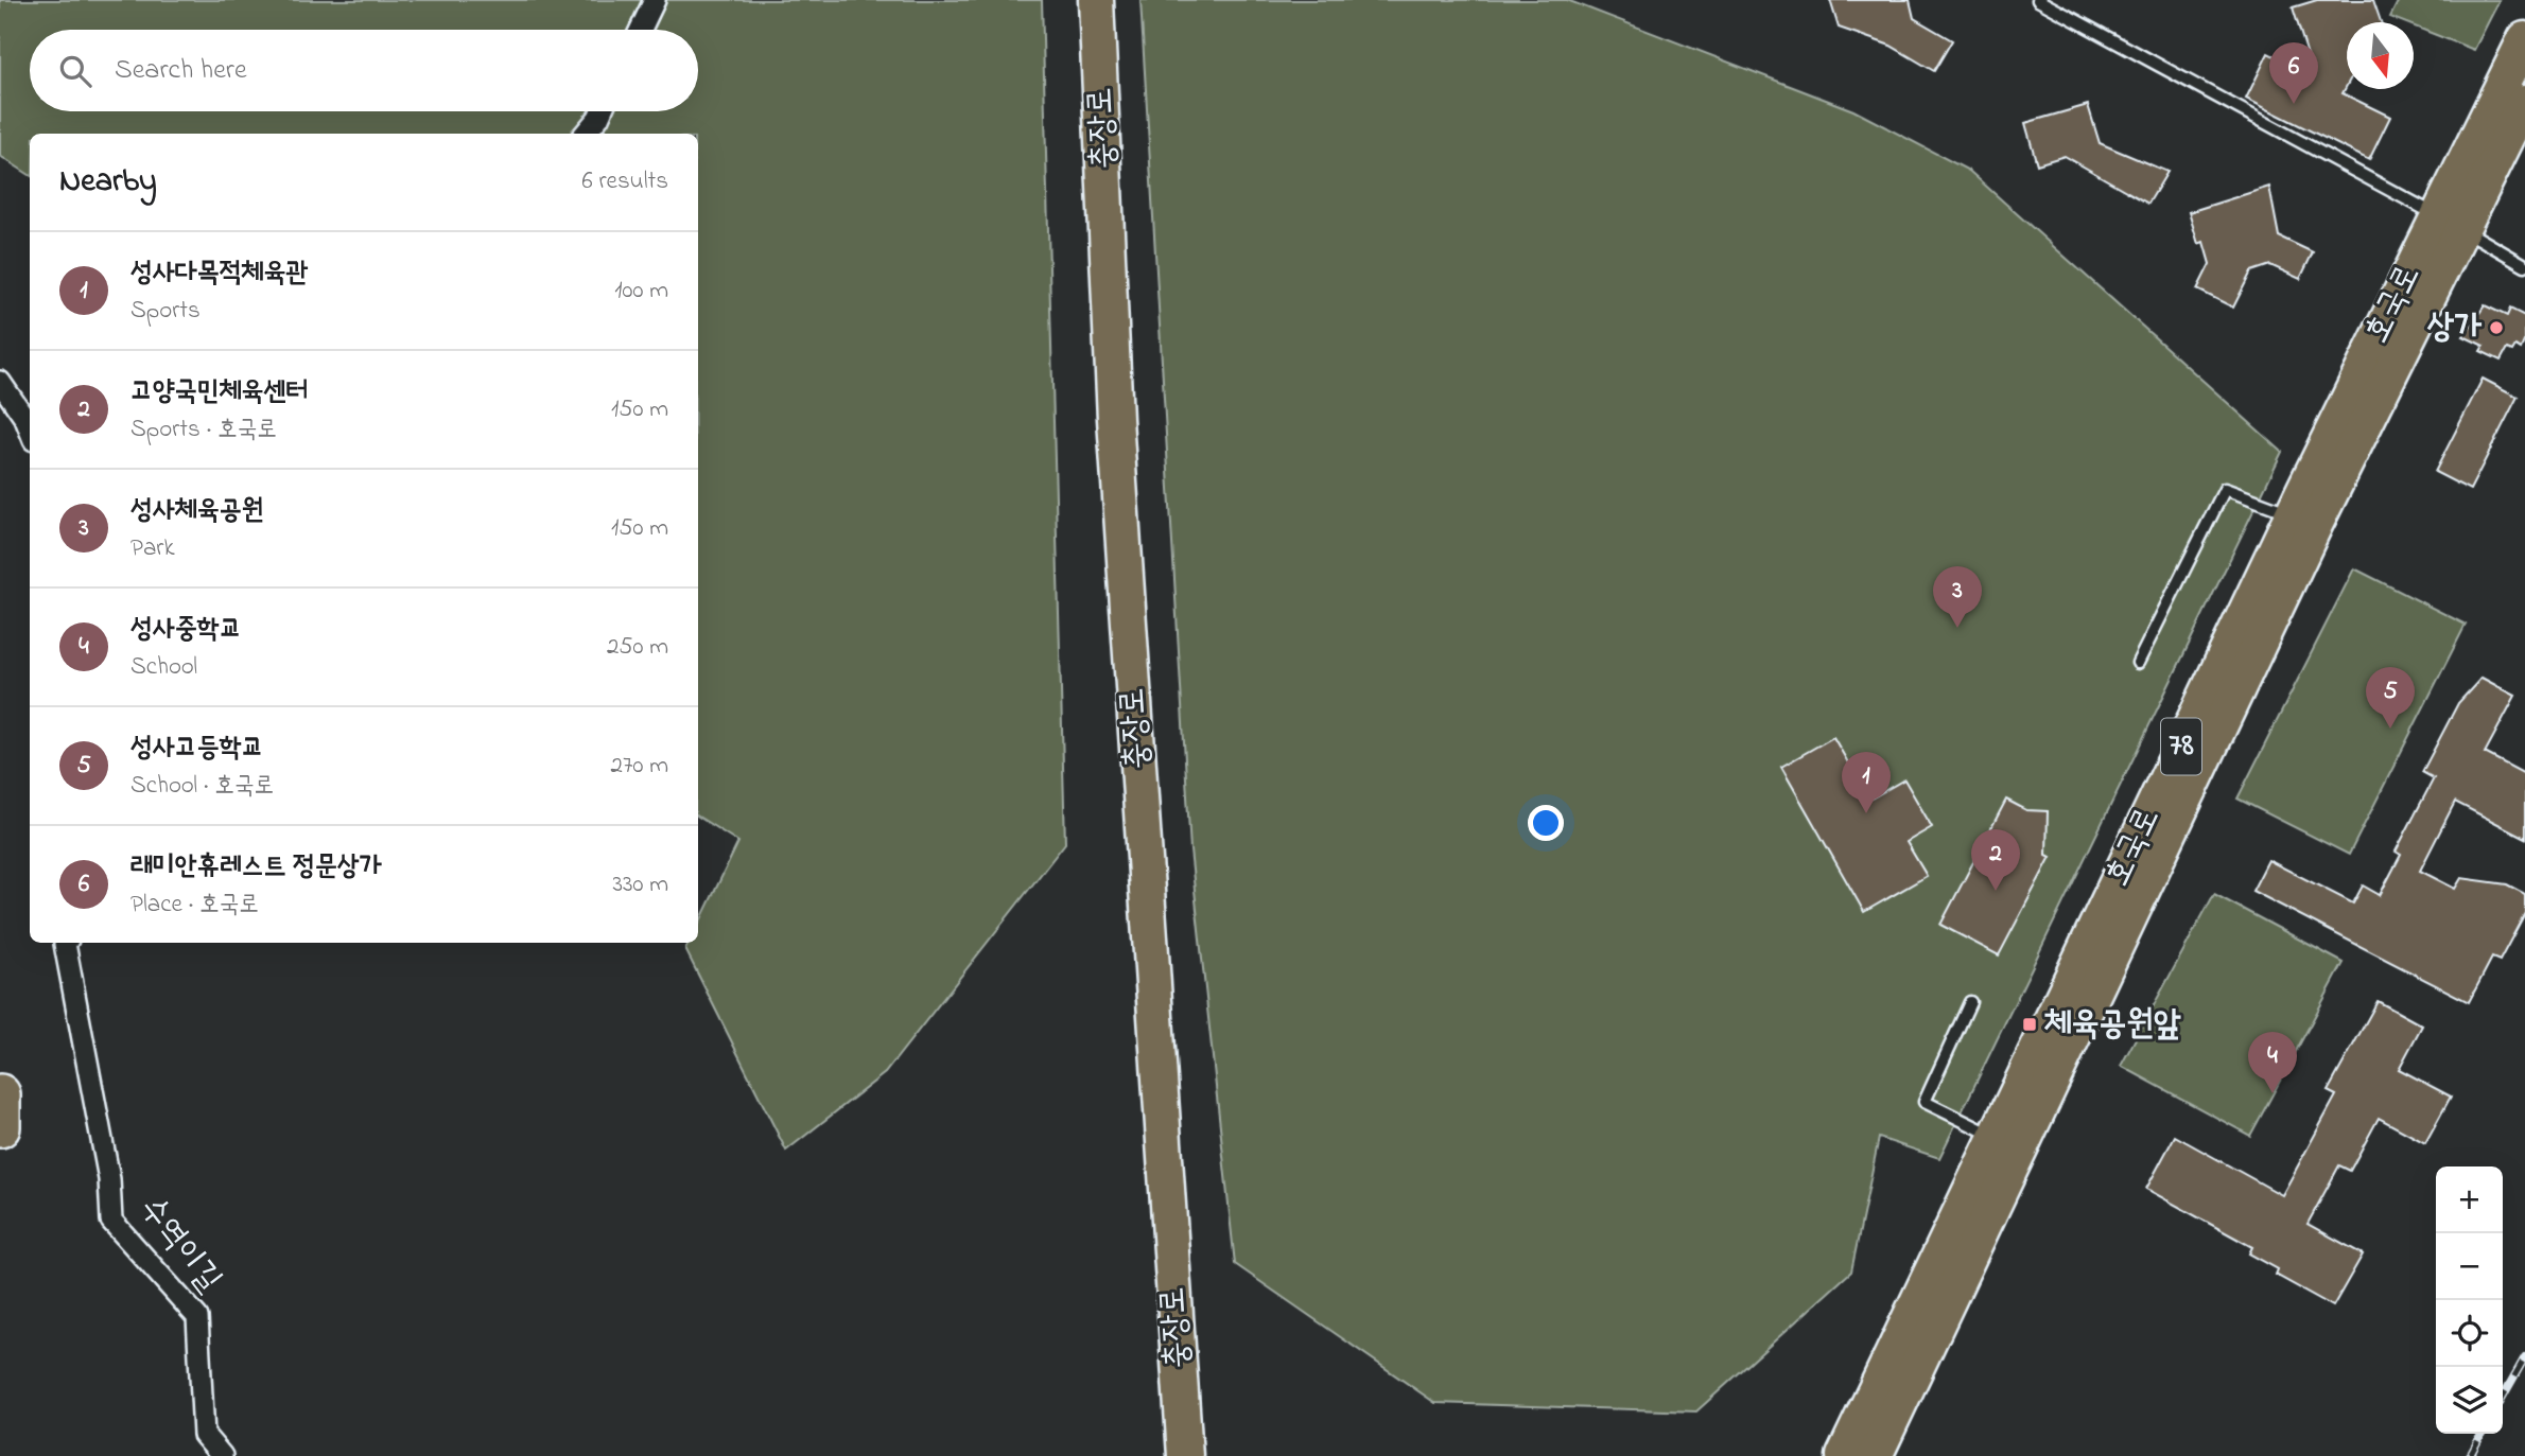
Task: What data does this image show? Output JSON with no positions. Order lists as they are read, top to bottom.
{
  "streets": {
    "main road": ["충장로", "호국로", "78"],
    "street": ["수역이길"]
  },
  "places": {
    "other": ["상가"],
    "transit": ["체육공원앞"]
  },
  "north": "bottom",
  "page": {
    "search": "Search here",
    "pins": [
      "6",
      "3",
      "5",
      "1",
      "2",
      "4"
    ],
    "heading": ["Nearby", "6 results"],
    "list": [
      {
        "mark": "1",
        "name": "성사다목적체육관",
        "note": "Sports",
        "value": "100 m"
      },
      {
        "mark": "2",
        "name": "고양국민체육센터",
        "note": "Sports · 호국로",
        "value": "150 m"
      },
      {
        "mark": "3",
        "name": "성사체육공원",
        "note": "Park",
        "value": "150 m"
      },
      {
        "mark": "4",
        "name": "성사중학교",
        "note": "School",
        "value": "250 m"
      },
      {
        "mark": "5",
        "name": "성사고등학교",
        "note": "School · 호국로",
        "value": "270 m"
      },
      {
        "mark": "6",
        "name": "래미안휴레스트 정문상가",
        "note": "Place · 호국로",
        "value": "330 m"
      }
    ],
    "map_buttons": ["+", "−"]
  }
}
